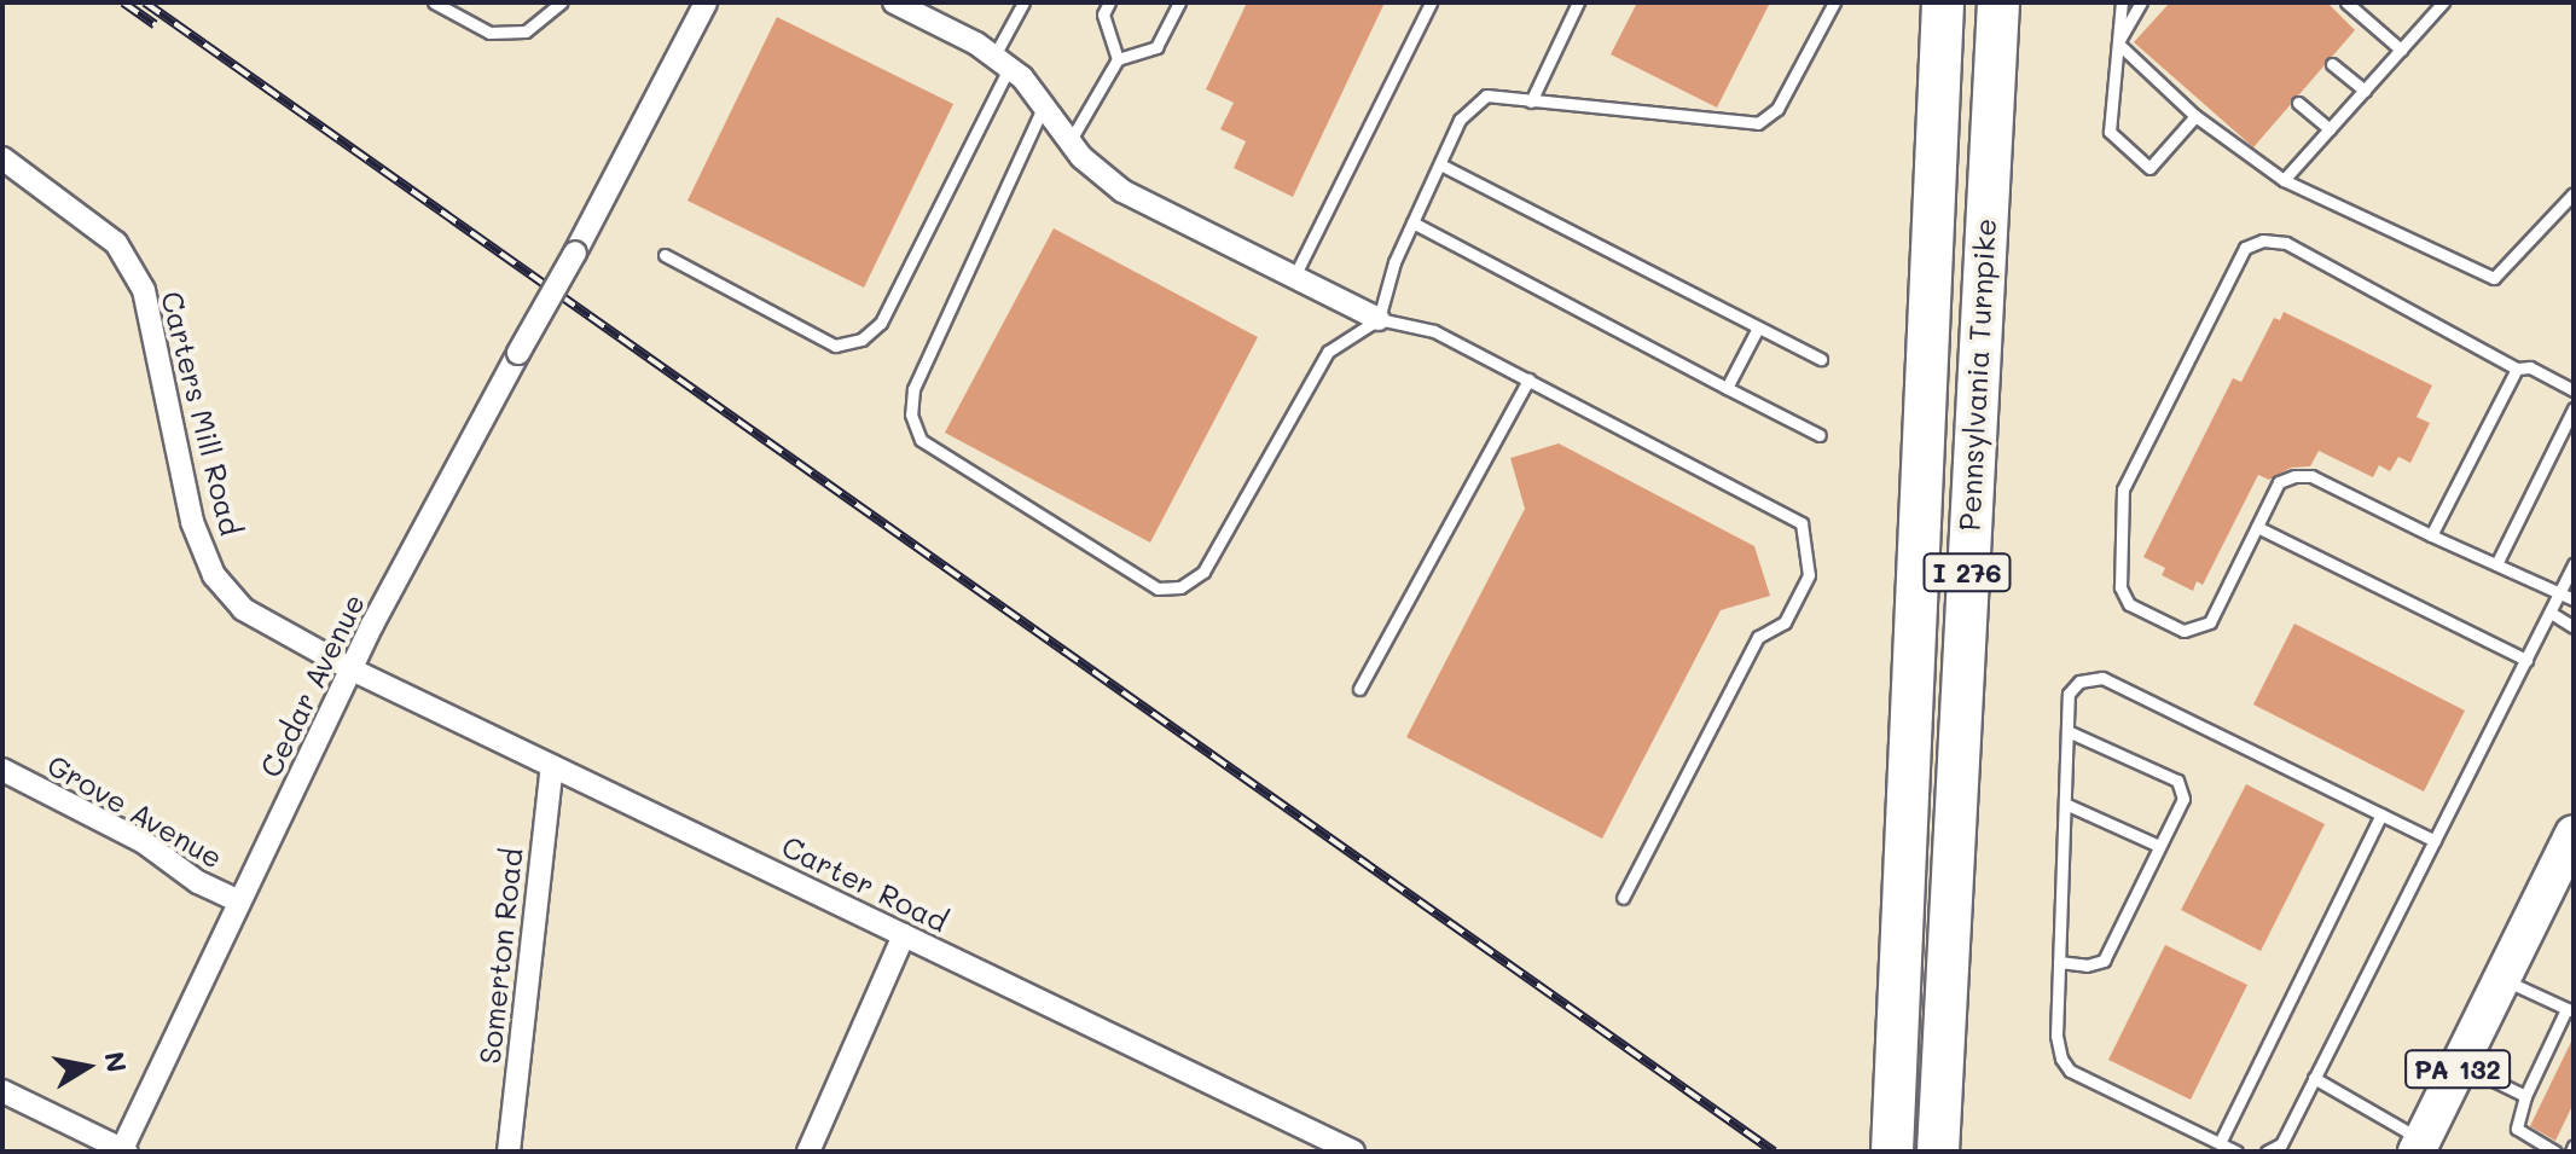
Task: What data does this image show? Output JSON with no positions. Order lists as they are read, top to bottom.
{
  "streets": {
    "highway": ["Pennsylvania Turnpike", "I 276"],
    "main road": ["PA 132"],
    "street": [
      "Carters Mill Road",
      "Cedar Avenue",
      "Grove Avenue",
      "Carter Road",
      "Somerton Road"
    ]
  },
  "crossings": [
    ["Carters Mill Road", "Cedar Avenue"],
    ["Carters Mill Road", "Carter Road"],
    ["Cedar Avenue", "Grove Avenue"],
    ["Cedar Avenue", "Carter Road"],
    ["Carter Road", "Somerton Road"]
  ],
  "north": "right"
}
